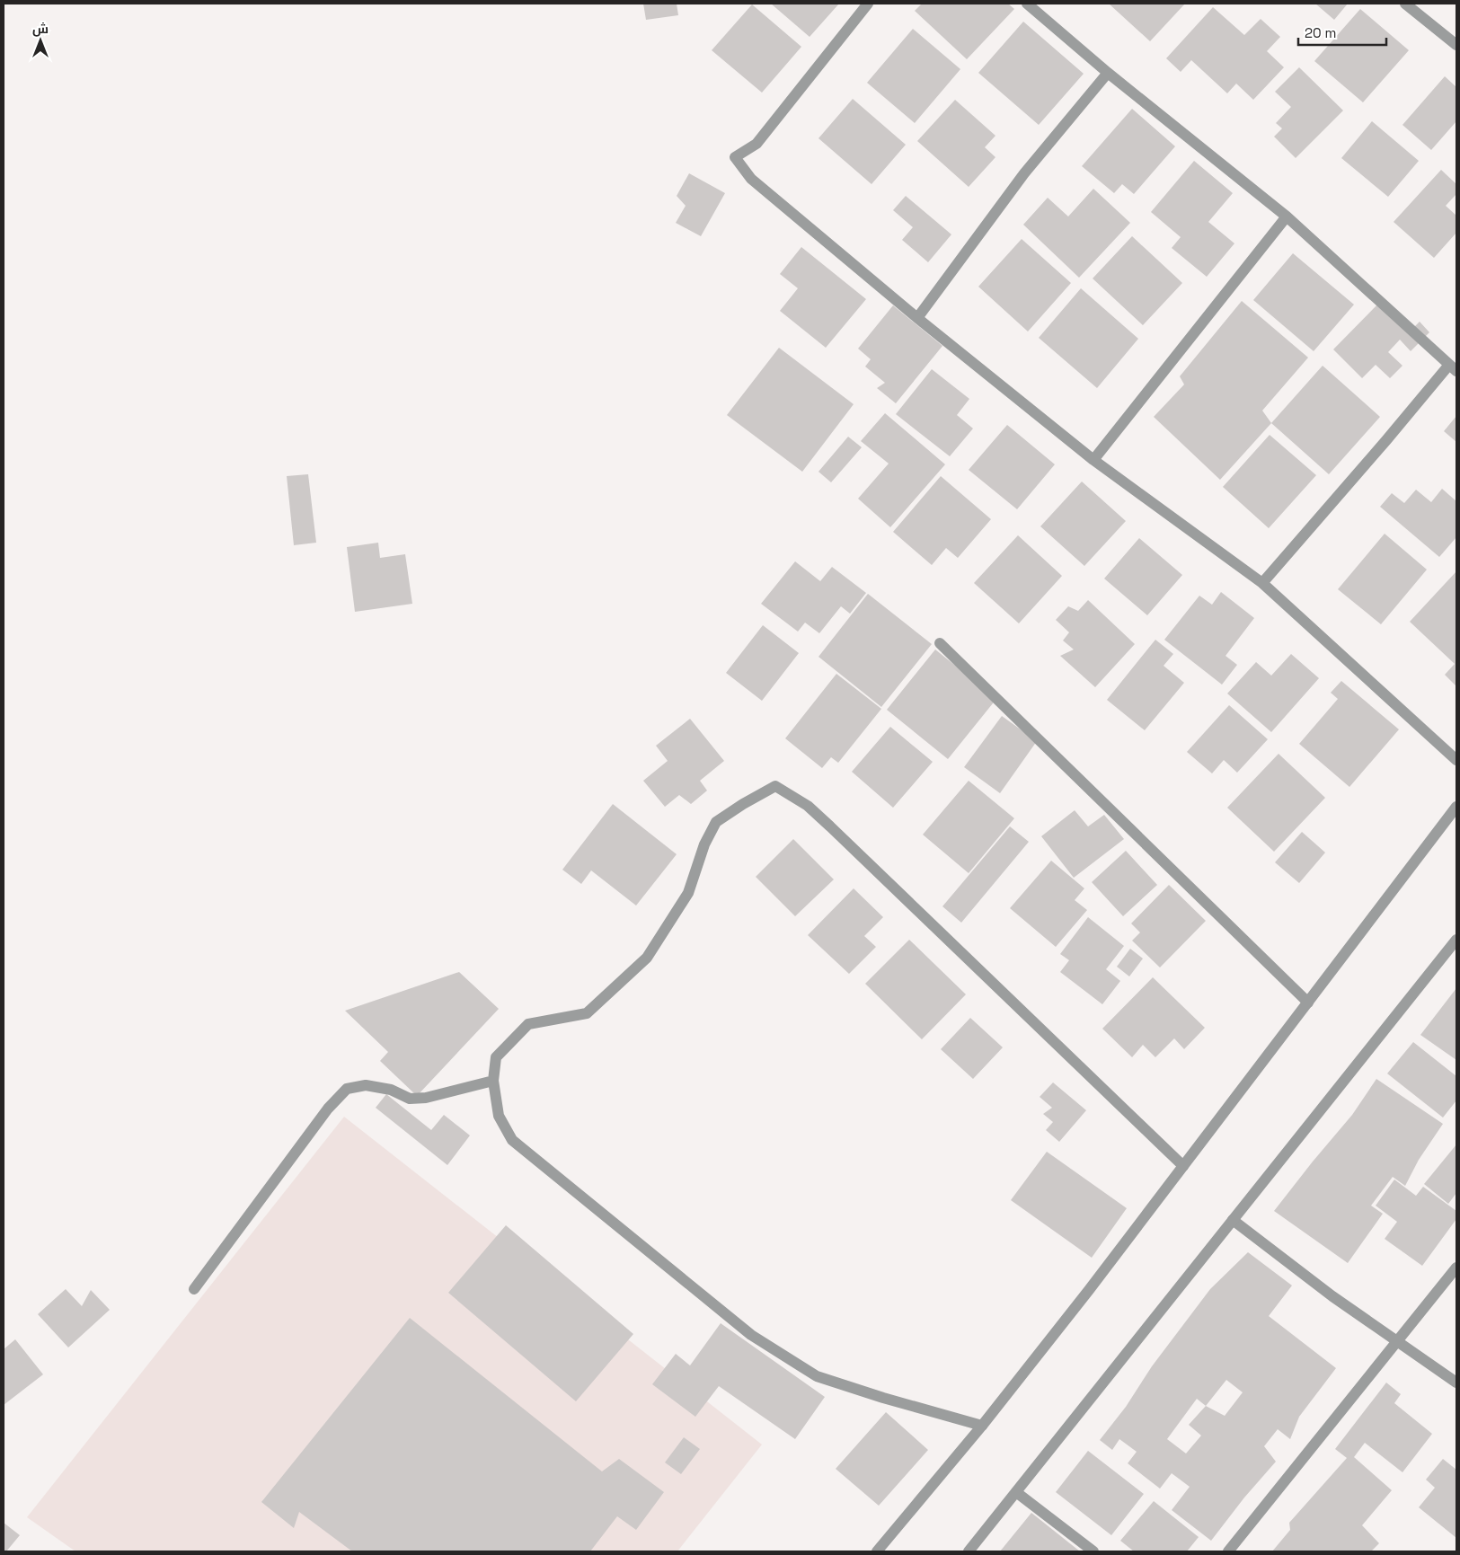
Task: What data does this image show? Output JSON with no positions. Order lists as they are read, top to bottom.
{
  "scale_bar": "20 m",
  "north": "top"
}
